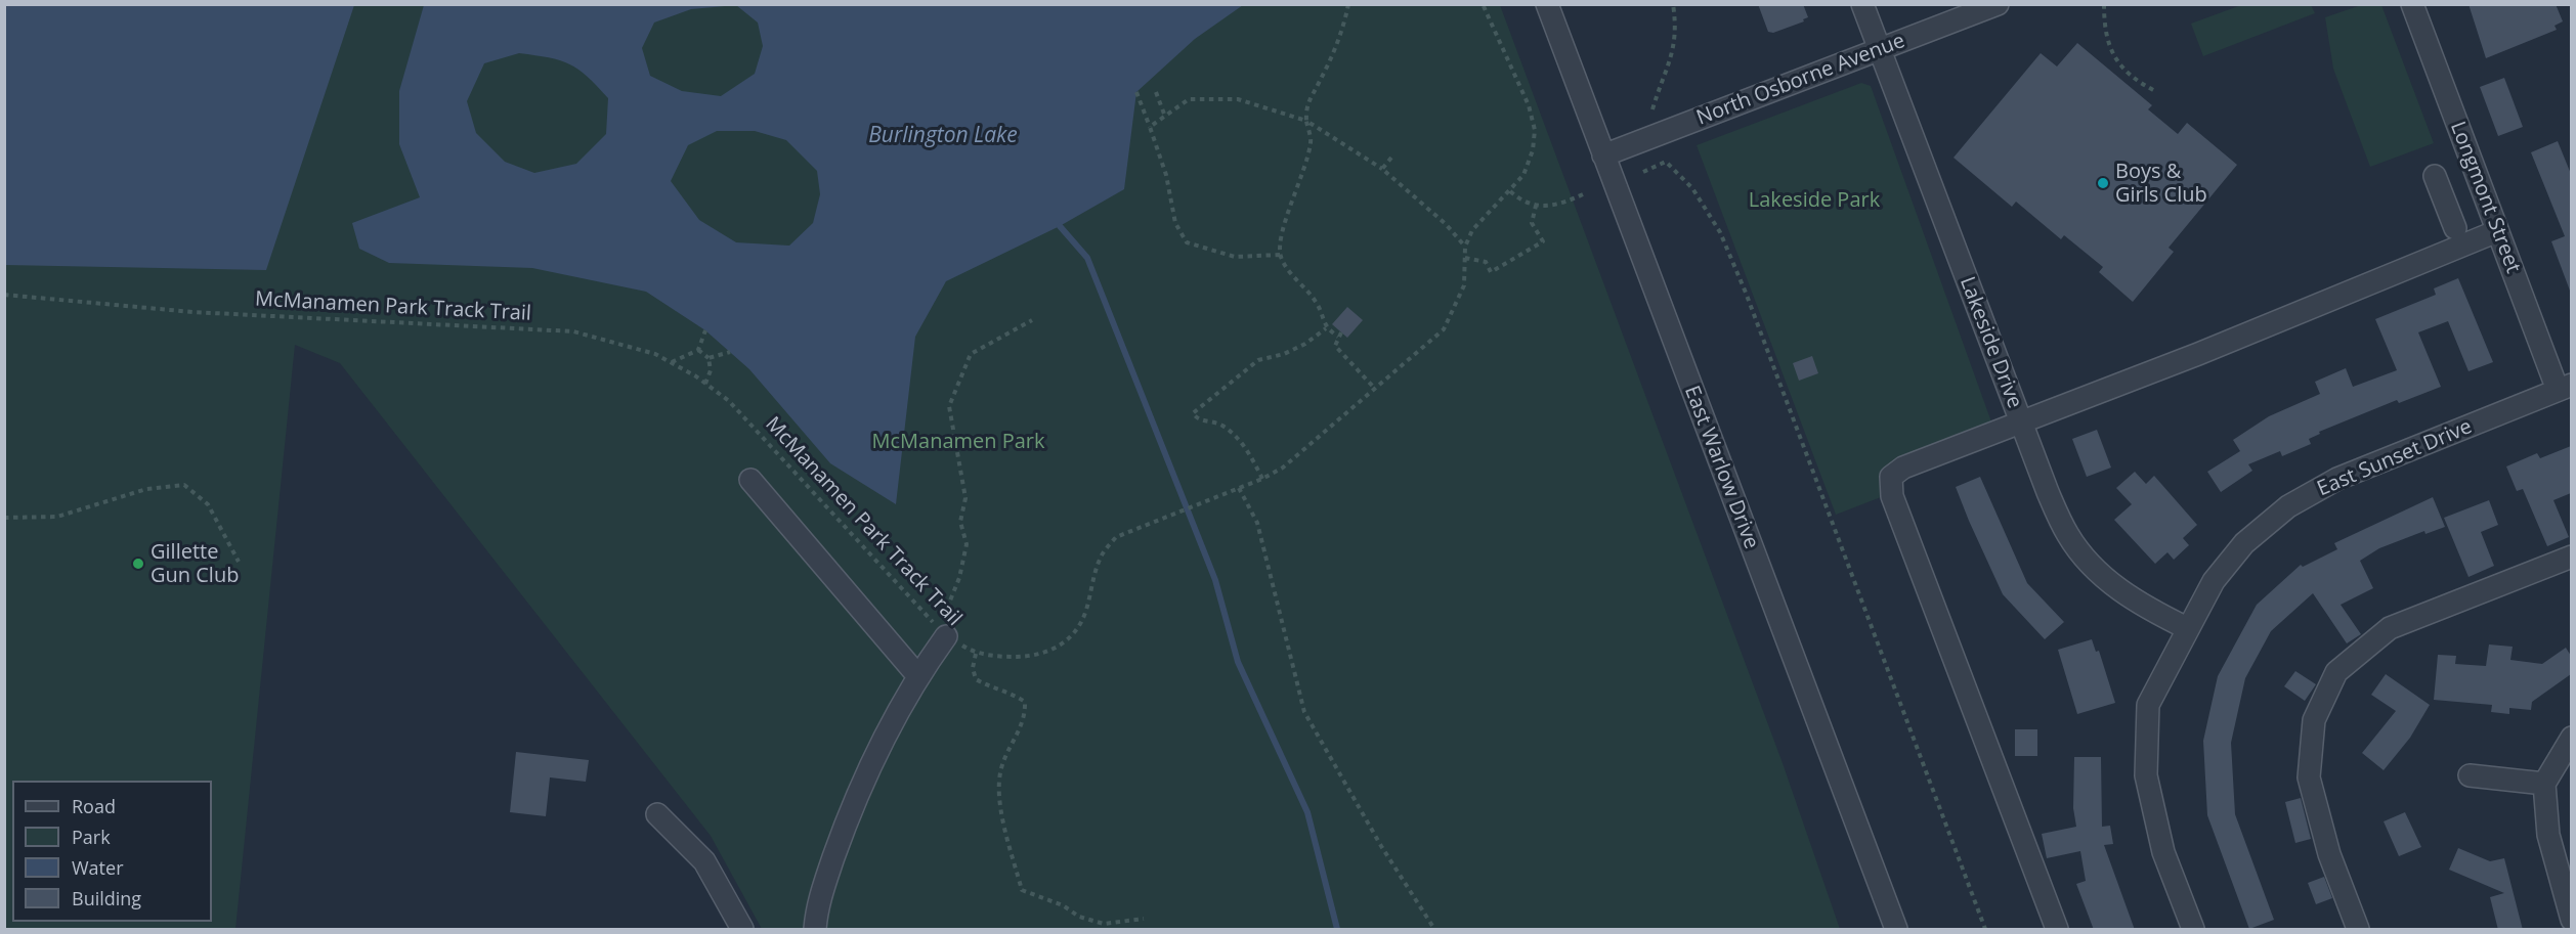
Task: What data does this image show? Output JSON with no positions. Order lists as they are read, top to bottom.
{
  "streets": {
    "street": [
      "North Osborne Avenue",
      "Longmont Street",
      "Lakeside Drive",
      "East Sunset Drive",
      "East Warlow Drive"
    ],
    "path": ["McManamen Park Track Trail"]
  },
  "crossings": [
    ["North Osborne Avenue", "Lakeside Drive"],
    ["North Osborne Avenue", "East Warlow Drive"],
    ["Longmont Street", "East Sunset Drive"],
    ["Lakeside Drive", "East Sunset Drive"]
  ],
  "water": ["Burlington Lake"],
  "parks": ["Lakeside Park", "McManamen Park"],
  "places": ["Boys & Girls Club", "Gillette Gun Club"],
  "legend": [
    "Road",
    "Park",
    "Water",
    "Building"
  ]
}
